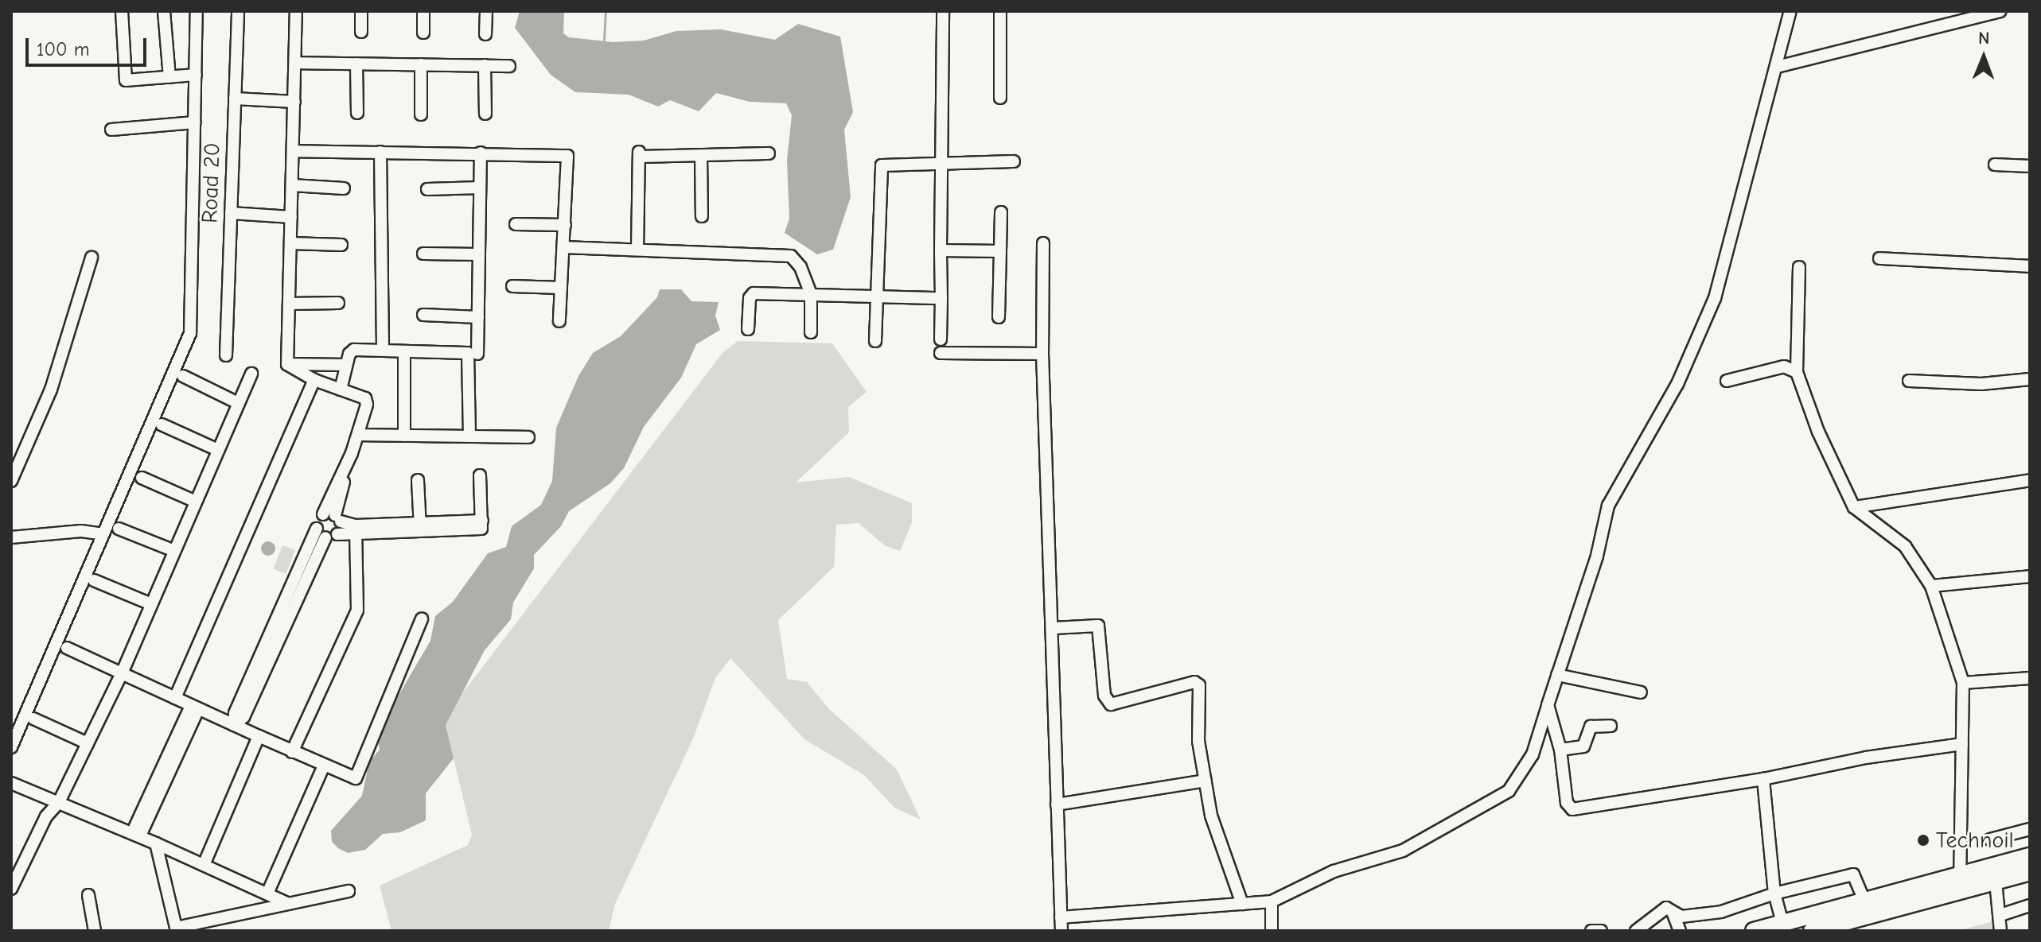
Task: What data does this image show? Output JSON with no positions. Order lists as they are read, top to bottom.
{
  "streets": {
    "street": ["Road 20"]
  },
  "places": ["Technoil"],
  "scale_bar": "100 m",
  "north": "top"
}
